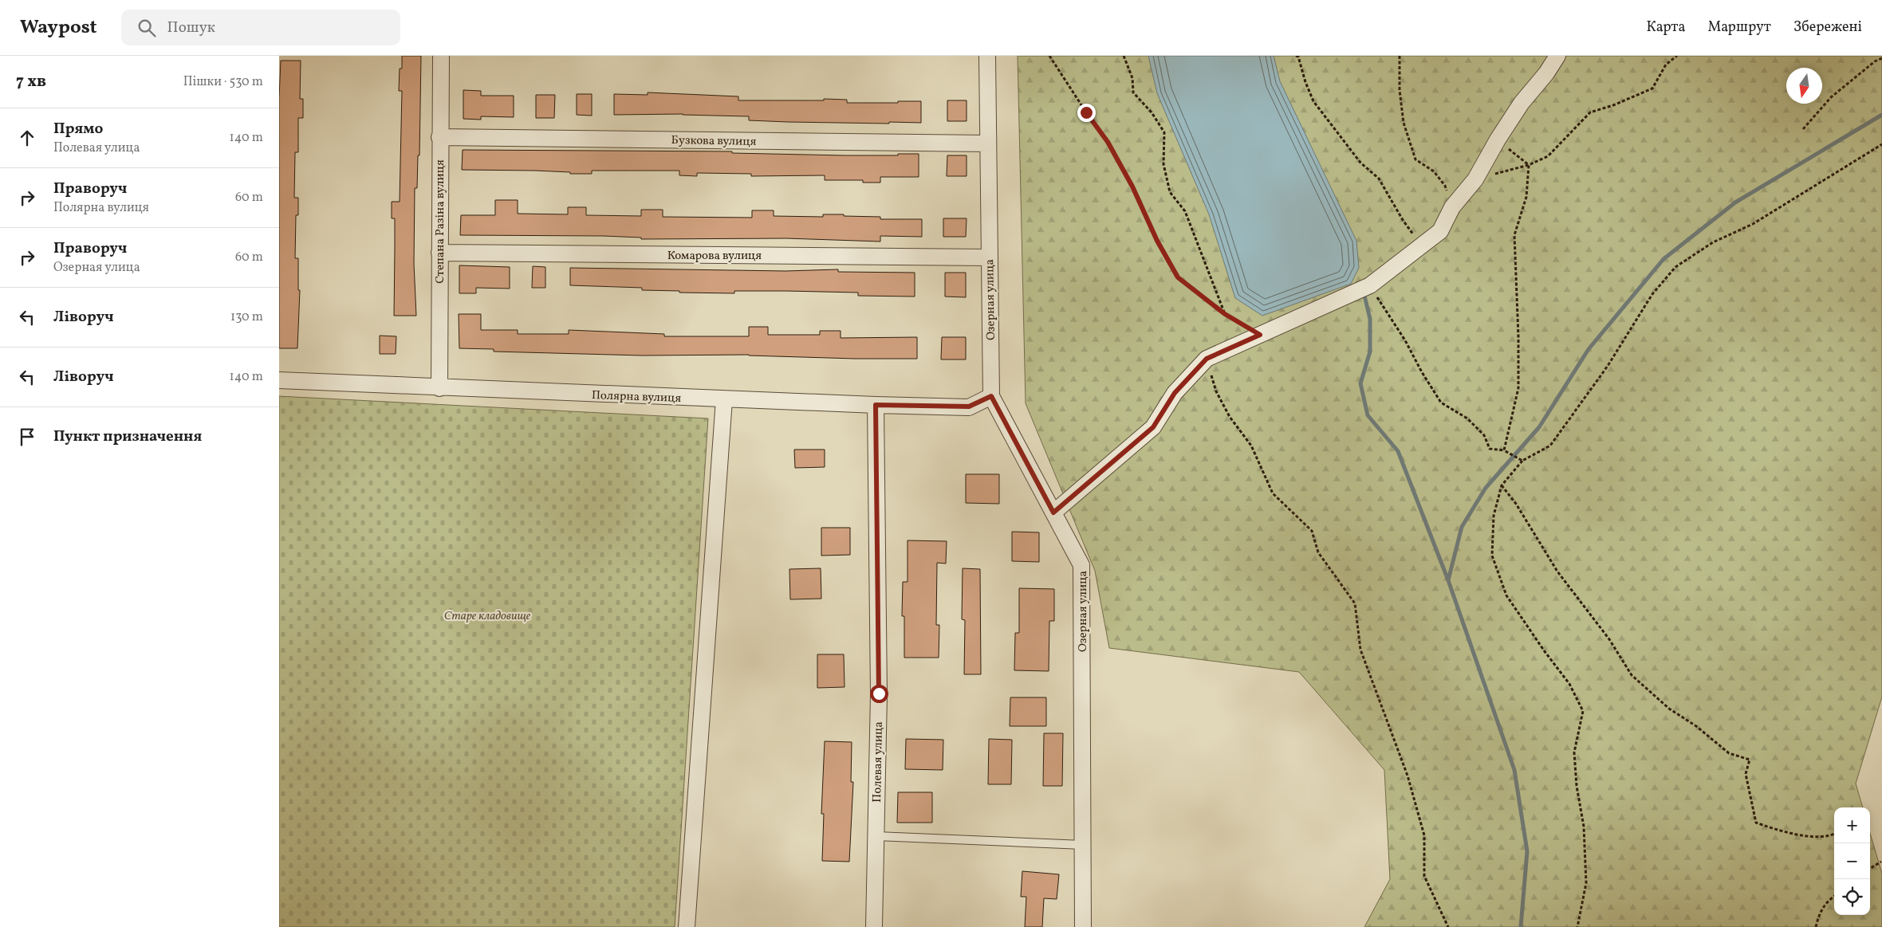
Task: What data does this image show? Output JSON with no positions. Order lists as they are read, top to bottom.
{
  "streets": {
    "street": [
      "Бузкова вулиця",
      "Степана Разіна вулиця",
      "Комарова вулиця",
      "Озерная улица",
      "Полярна вулиця",
      "Полевая улица"
    ]
  },
  "crossings": [
    ["Бузкова вулиця", "Степана Разіна вулиця"],
    ["Бузкова вулиця", "Озерная улица"],
    ["Степана Разіна вулиця", "Комарова вулиця"],
    ["Степана Разіна вулиця", "Полярна вулиця"],
    ["Комарова вулиця", "Озерная улица"],
    ["Озерная улица", "Полярна вулиця"],
    ["Полярна вулиця", "Полевая улица"]
  ],
  "parks": ["Старе кладовище"],
  "north": "bottom",
  "page": {
    "header": "Waypost",
    "search": "Пошук",
    "nav": ["Карта", "Маршрут", "Збережені"],
    "heading": ["7 хв", "Пішки · 530 m"],
    "list": [
      ["Прямо", "Полевая улица", "140 m"],
      ["Праворуч", "Полярна вулиця", "60 m"],
      ["Праворуч", "Озерная улица", "60 m"],
      ["Ліворуч", "130 m"],
      ["Ліворуч", "140 m"],
      "Пункт призначення"
    ],
    "map_buttons": ["+", "−"]
  }
}
